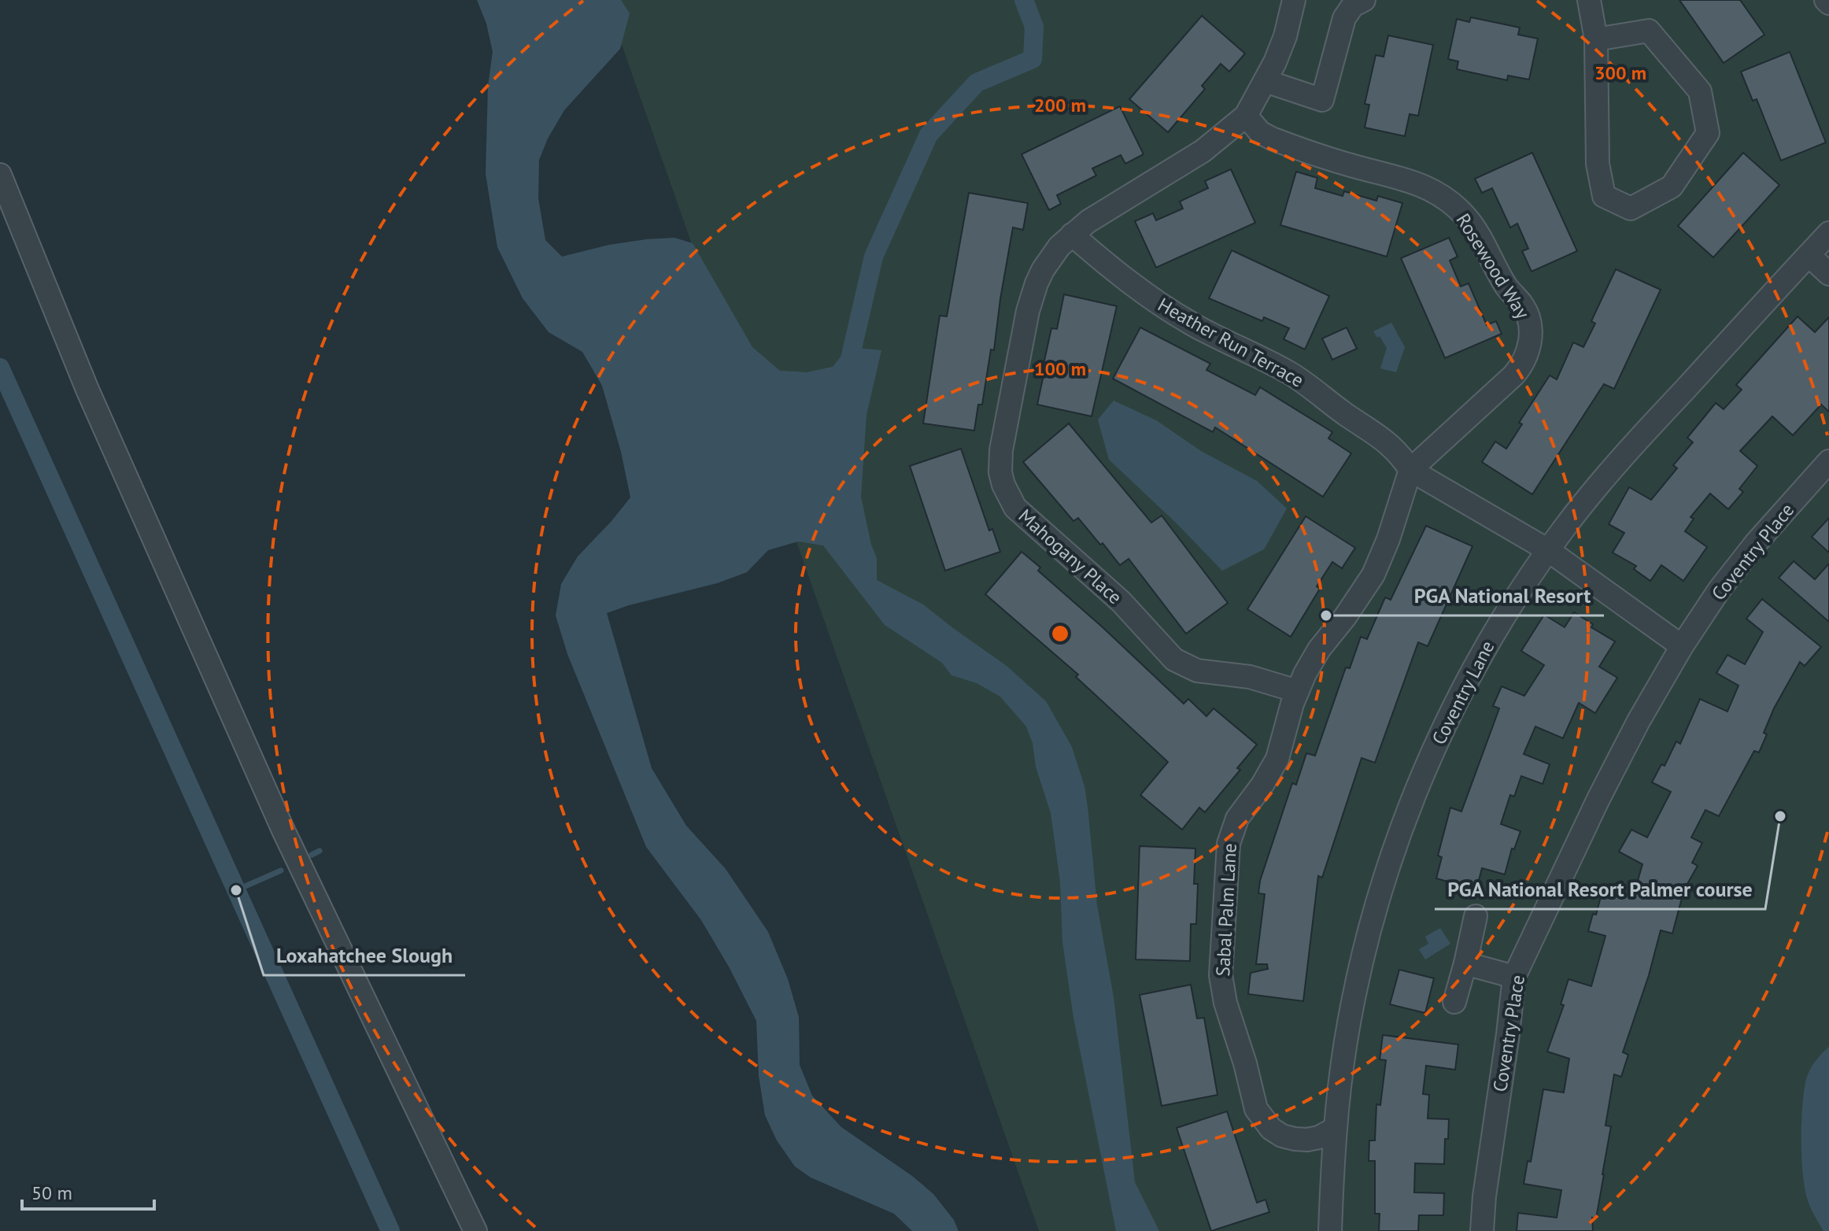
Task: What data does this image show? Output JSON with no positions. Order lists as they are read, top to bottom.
{
  "streets": {
    "street": [
      "Rosewood Way",
      "Heather Run Terrace",
      "Coventry Place",
      "Mahogany Place",
      "Coventry Lane",
      "Sabal Palm Lane"
    ]
  },
  "crossings": [
    ["Rosewood Way", "Heather Run Terrace"],
    ["Rosewood Way", "Mahogany Place"],
    ["Rosewood Way", "Sabal Palm Lane"],
    ["Heather Run Terrace", "Mahogany Place"],
    ["Heather Run Terrace", "Coventry Lane"],
    ["Heather Run Terrace", "Sabal Palm Lane"],
    ["Mahogany Place", "Sabal Palm Lane"],
    ["Coventry Lane", "Sabal Palm Lane"]
  ],
  "places": ["PGA National Resort", "PGA National Resort Palmer course", "Loxahatchee Slough"],
  "scale_bar": "50 m",
  "rings": ["300 m", "200 m", "100 m"]
}
